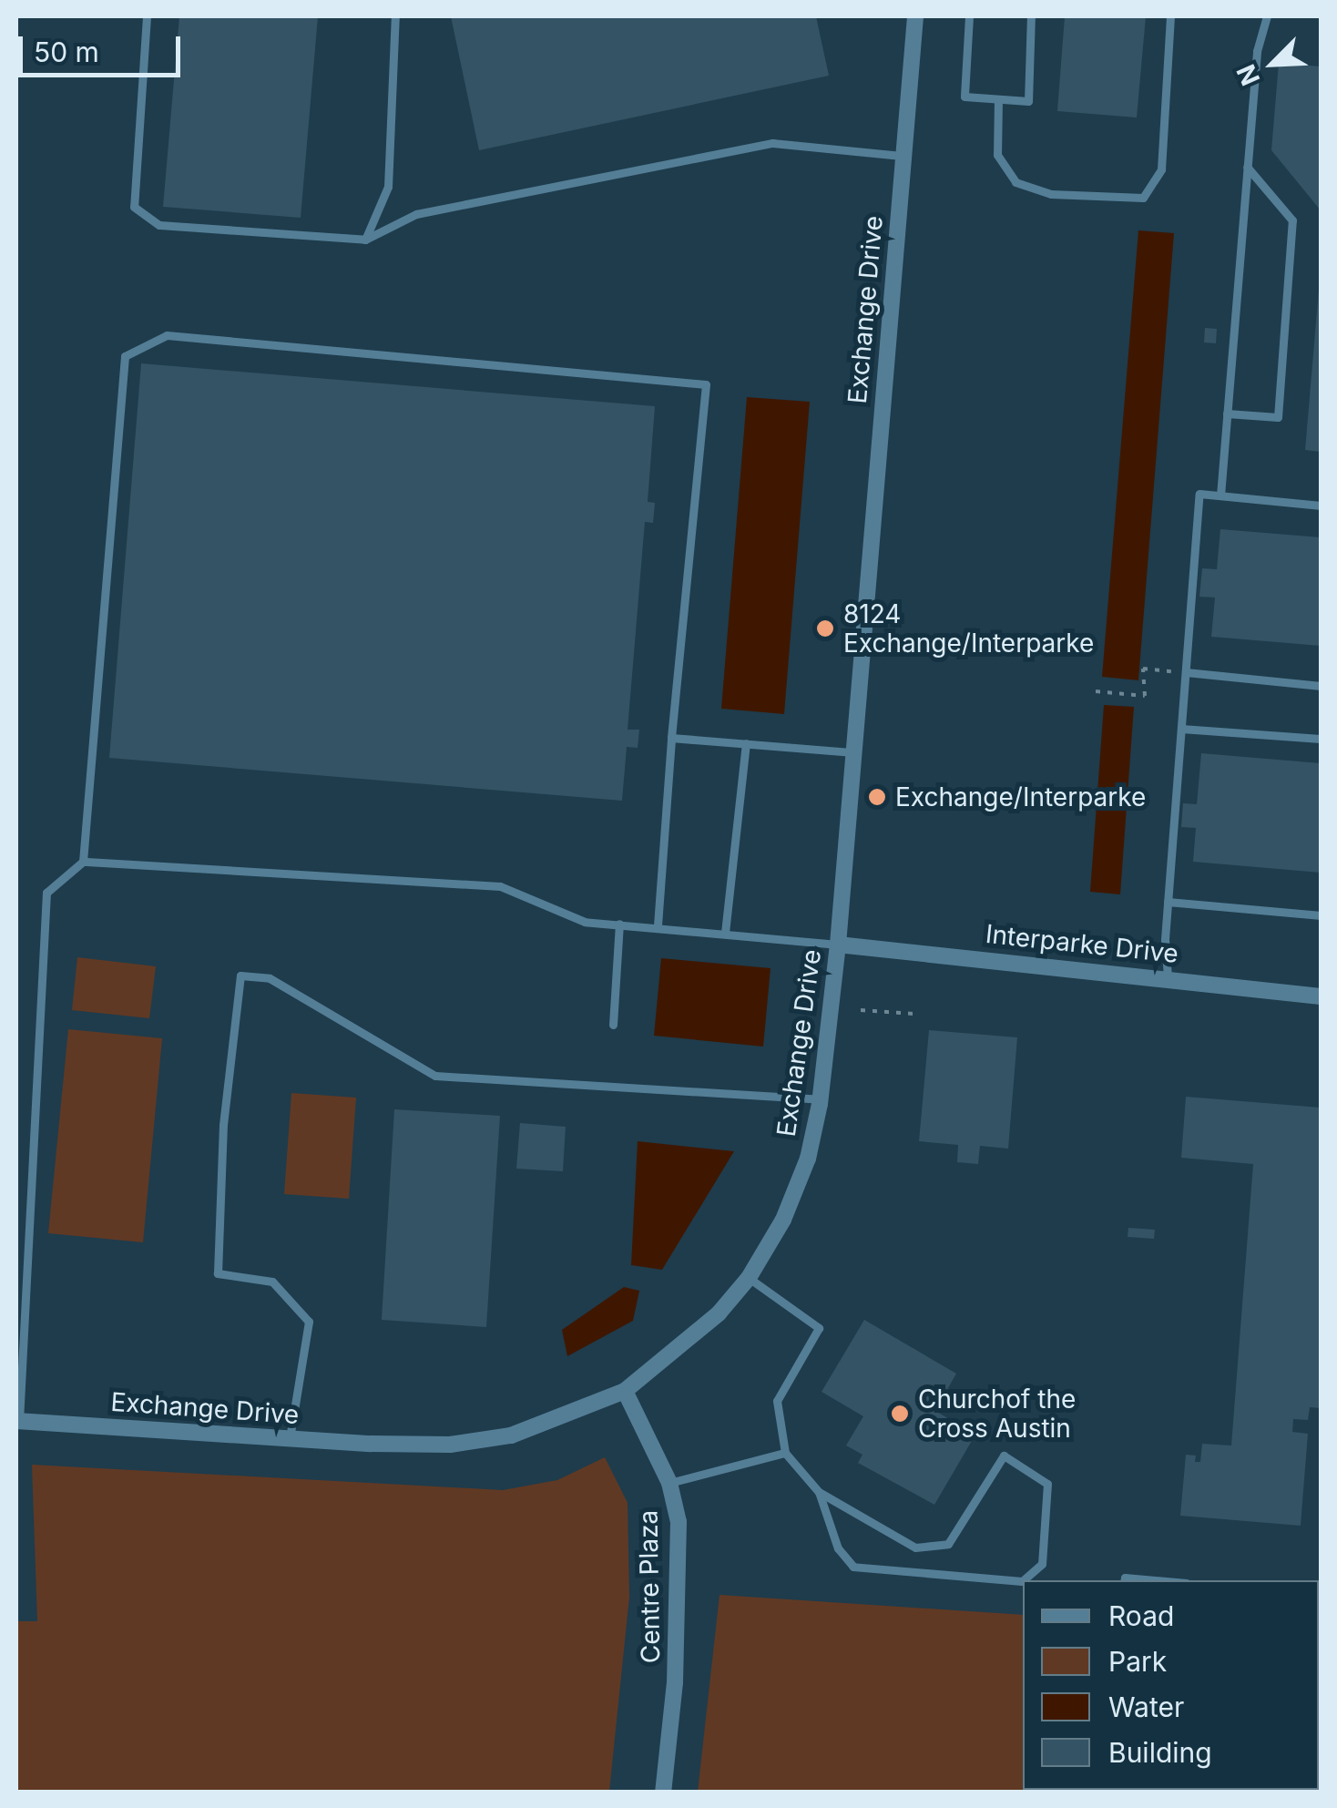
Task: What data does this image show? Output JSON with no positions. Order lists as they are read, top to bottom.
{
  "streets": {
    "street": ["Exchange Drive", "Interparke Drive", "Centre Plaza"]
  },
  "crossings": [
    ["Exchange Drive", "Interparke Drive"],
    ["Exchange Drive", "Centre Plaza"]
  ],
  "places": ["8124 Exchange/Interparke", "Exchange/Interparke", "Churchof the Cross Austin"],
  "legend": [
    "Road",
    "Park",
    "Water",
    "Building"
  ],
  "scale_bar": "50 m",
  "north": "bottom left"
}
